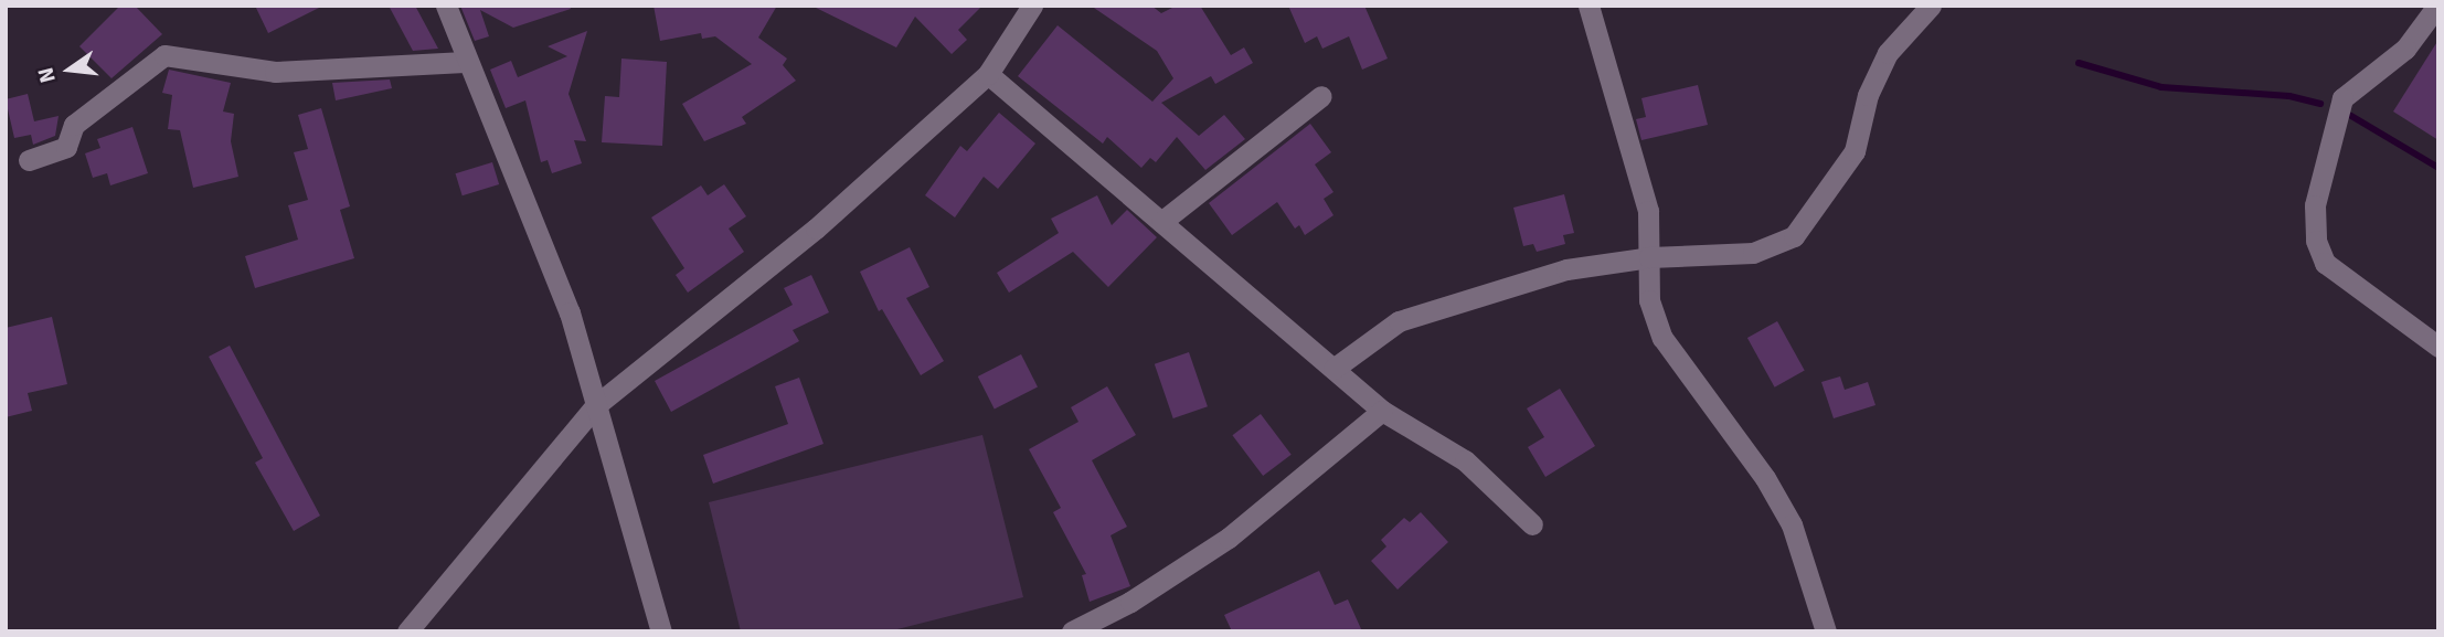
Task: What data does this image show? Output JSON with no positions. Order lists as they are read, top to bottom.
{
  "north": "left"
}
